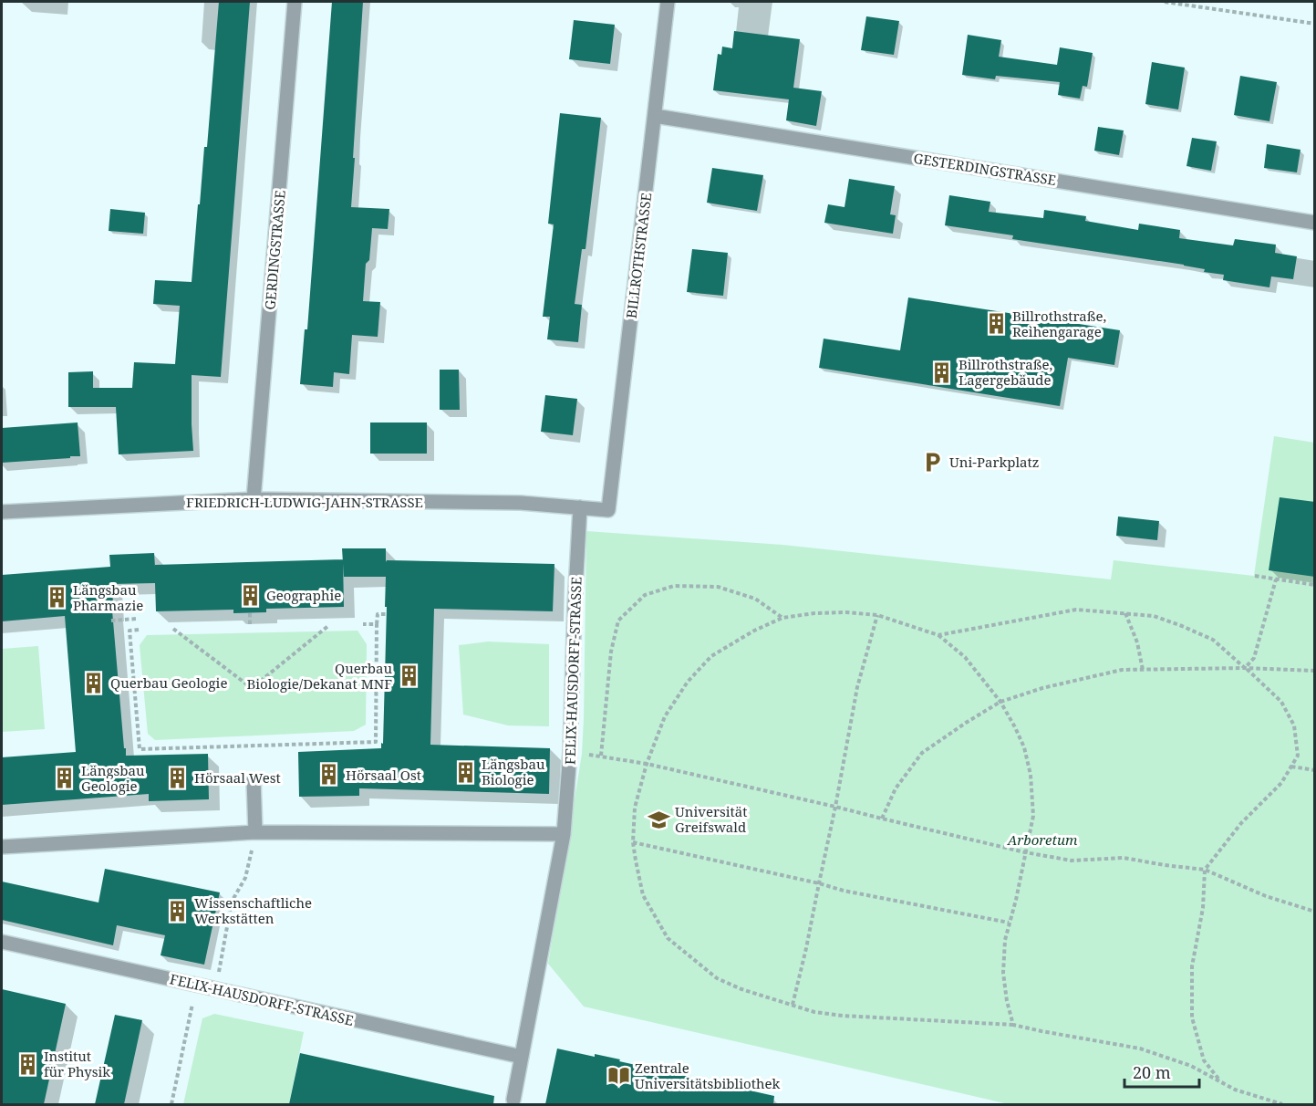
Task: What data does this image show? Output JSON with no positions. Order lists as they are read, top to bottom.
{
  "streets": {
    "street": [
      "GESTERDINGSTRASSE",
      "GERDINGSTRASSE",
      "BILLROTHSTRASSE",
      "FRIEDRICH-LUDWIG-JAHN-STRASSE",
      "FELIX-HAUSDORFF-STRASSE"
    ]
  },
  "crossings": [
    ["GESTERDINGSTRASSE", "BILLROTHSTRASSE"],
    ["GERDINGSTRASSE", "FRIEDRICH-LUDWIG-JAHN-STRASSE"],
    ["BILLROTHSTRASSE", "FRIEDRICH-LUDWIG-JAHN-STRASSE"],
    ["FRIEDRICH-LUDWIG-JAHN-STRASSE", "FELIX-HAUSDORFF-STRASSE"]
  ],
  "parks": ["Arboretum"],
  "places": {
    "building": [
      "Billrothstraße, Reihengarage",
      "Billrothstraße, Lagergebäude",
      "Geographie",
      "Längsbau Pharmazie",
      "Querbau Biologie/Dekanat MNF",
      "Querbau Geologie",
      "Längsbau Biologie",
      "Hörsaal Ost",
      "Hörsaal West",
      "Längsbau Geologie",
      "Wissenschaftliche Werkstätten",
      "Institut für Physik"
    ],
    "parking": ["Uni-Parkplatz"],
    "school or university": ["Universität Greifswald"],
    "library": ["Zentrale Universitätsbibliothek"]
  },
  "scale_bar": "20 m"
}
